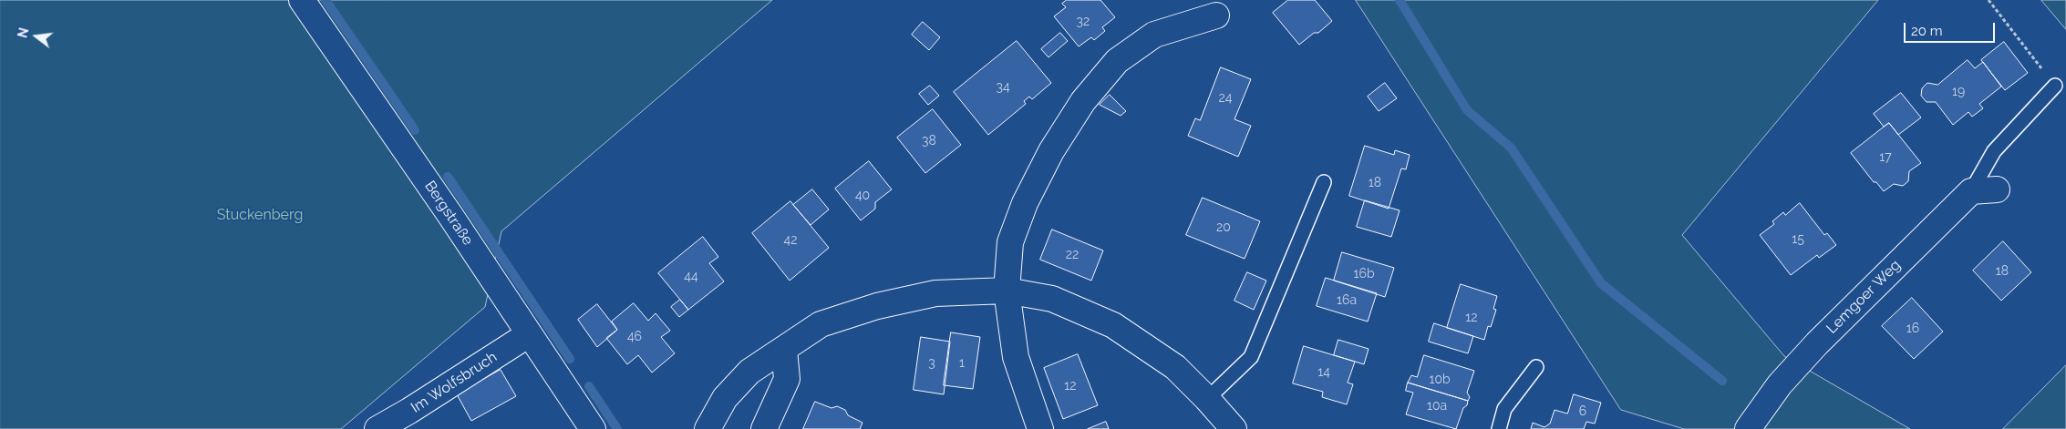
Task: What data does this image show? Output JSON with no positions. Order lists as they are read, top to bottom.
{
  "streets": {
    "street": ["Bergstraße", "Lemgoer Weg", "Im Wolfsbruch"]
  },
  "crossings": [
    ["Bergstraße", "Im Wolfsbruch"]
  ],
  "parks": ["Stuckenberg"],
  "house_numbers": [
    "32",
    "34",
    "19",
    "24",
    "38",
    "17",
    "18",
    "40",
    "20",
    "15",
    "42",
    "22",
    "18",
    "16b",
    "44",
    "16a",
    "12",
    "16",
    "46",
    "3",
    "1",
    "14",
    "10b",
    "12",
    "10a",
    "6"
  ],
  "scale_bar": "20 m",
  "north": "left"
}
